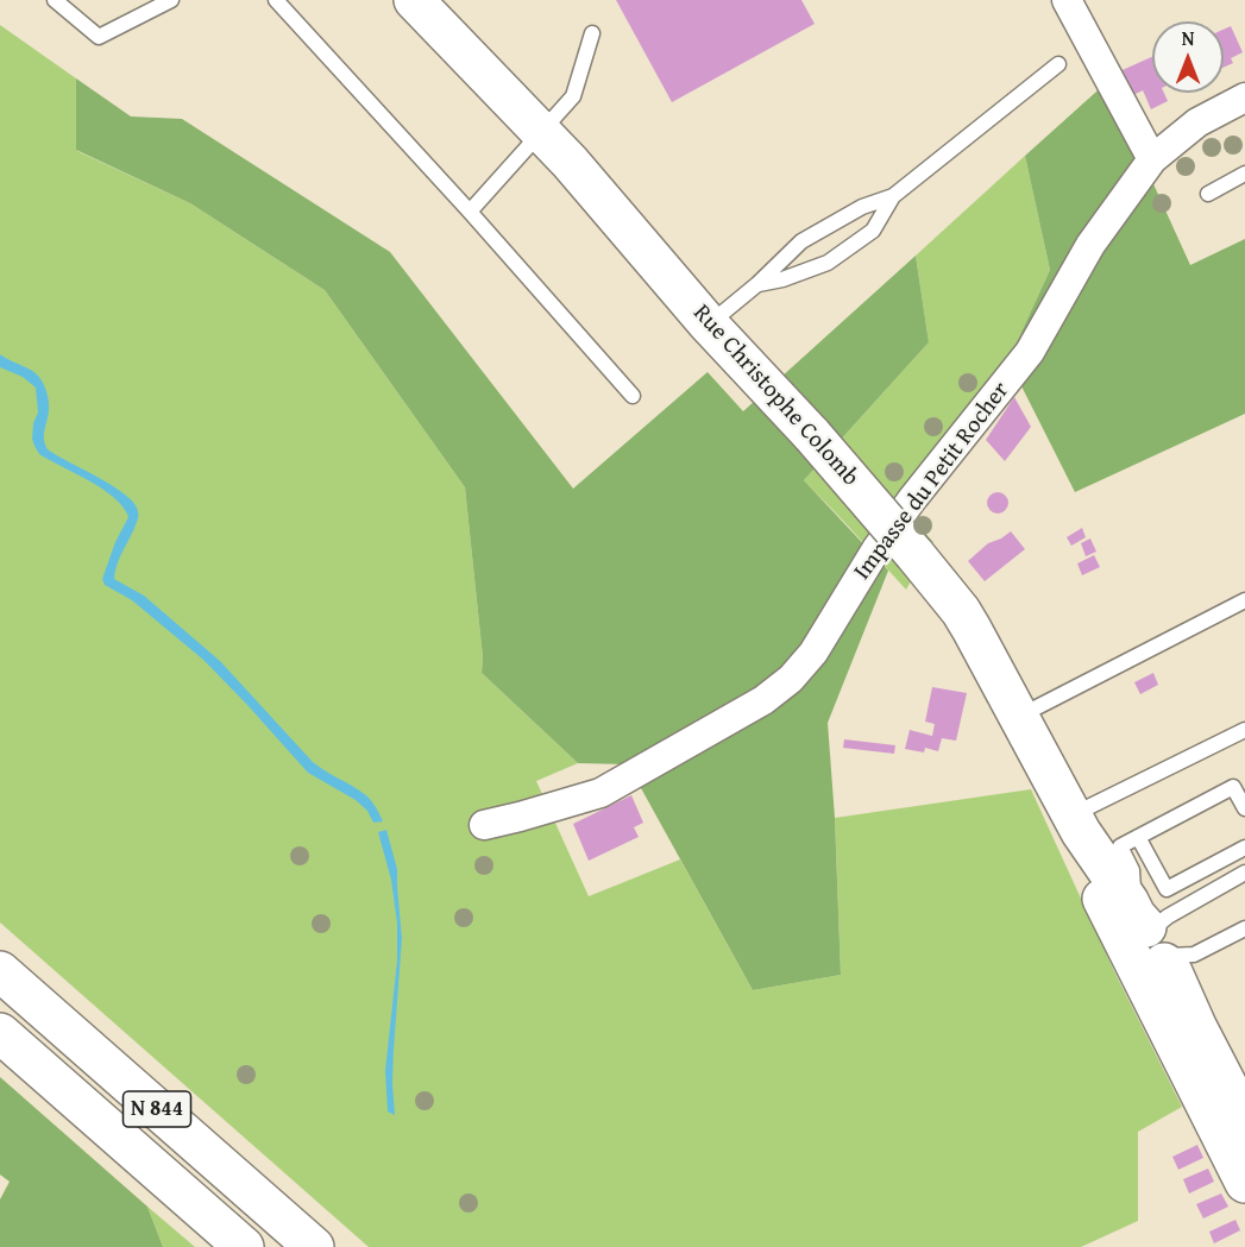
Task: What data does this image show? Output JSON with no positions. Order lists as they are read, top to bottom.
{
  "streets": {
    "main road": ["Rue Christophe Colomb", "N 844"],
    "street": ["Impasse du Petit Rocher"]
  },
  "north": "top"
}
